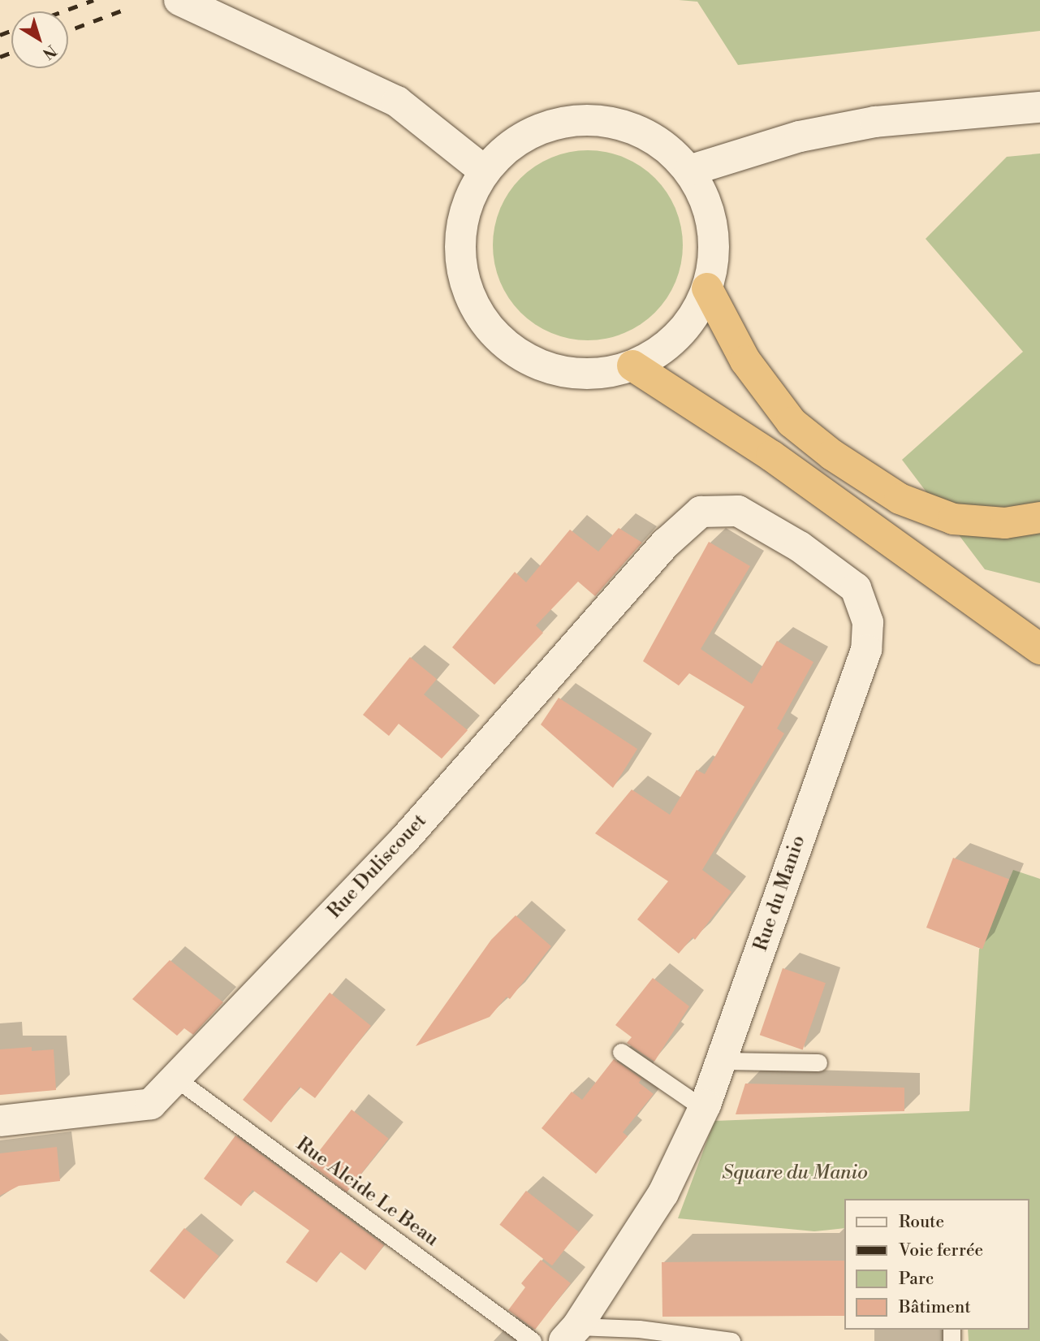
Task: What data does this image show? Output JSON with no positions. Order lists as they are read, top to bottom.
{
  "streets": {
    "street": ["Rue Duliscouet", "Rue du Manio"],
    "lane": ["Rue Alcide Le Beau"]
  },
  "crossings": [
    ["Rue Duliscouet", "Rue du Manio"],
    ["Rue Duliscouet", "Rue Alcide Le Beau"]
  ],
  "parks": ["Square du Manio"],
  "legend": [
    "Route",
    "Voie ferrée",
    "Parc",
    "Bâtiment"
  ],
  "north": "bottom right"
}
